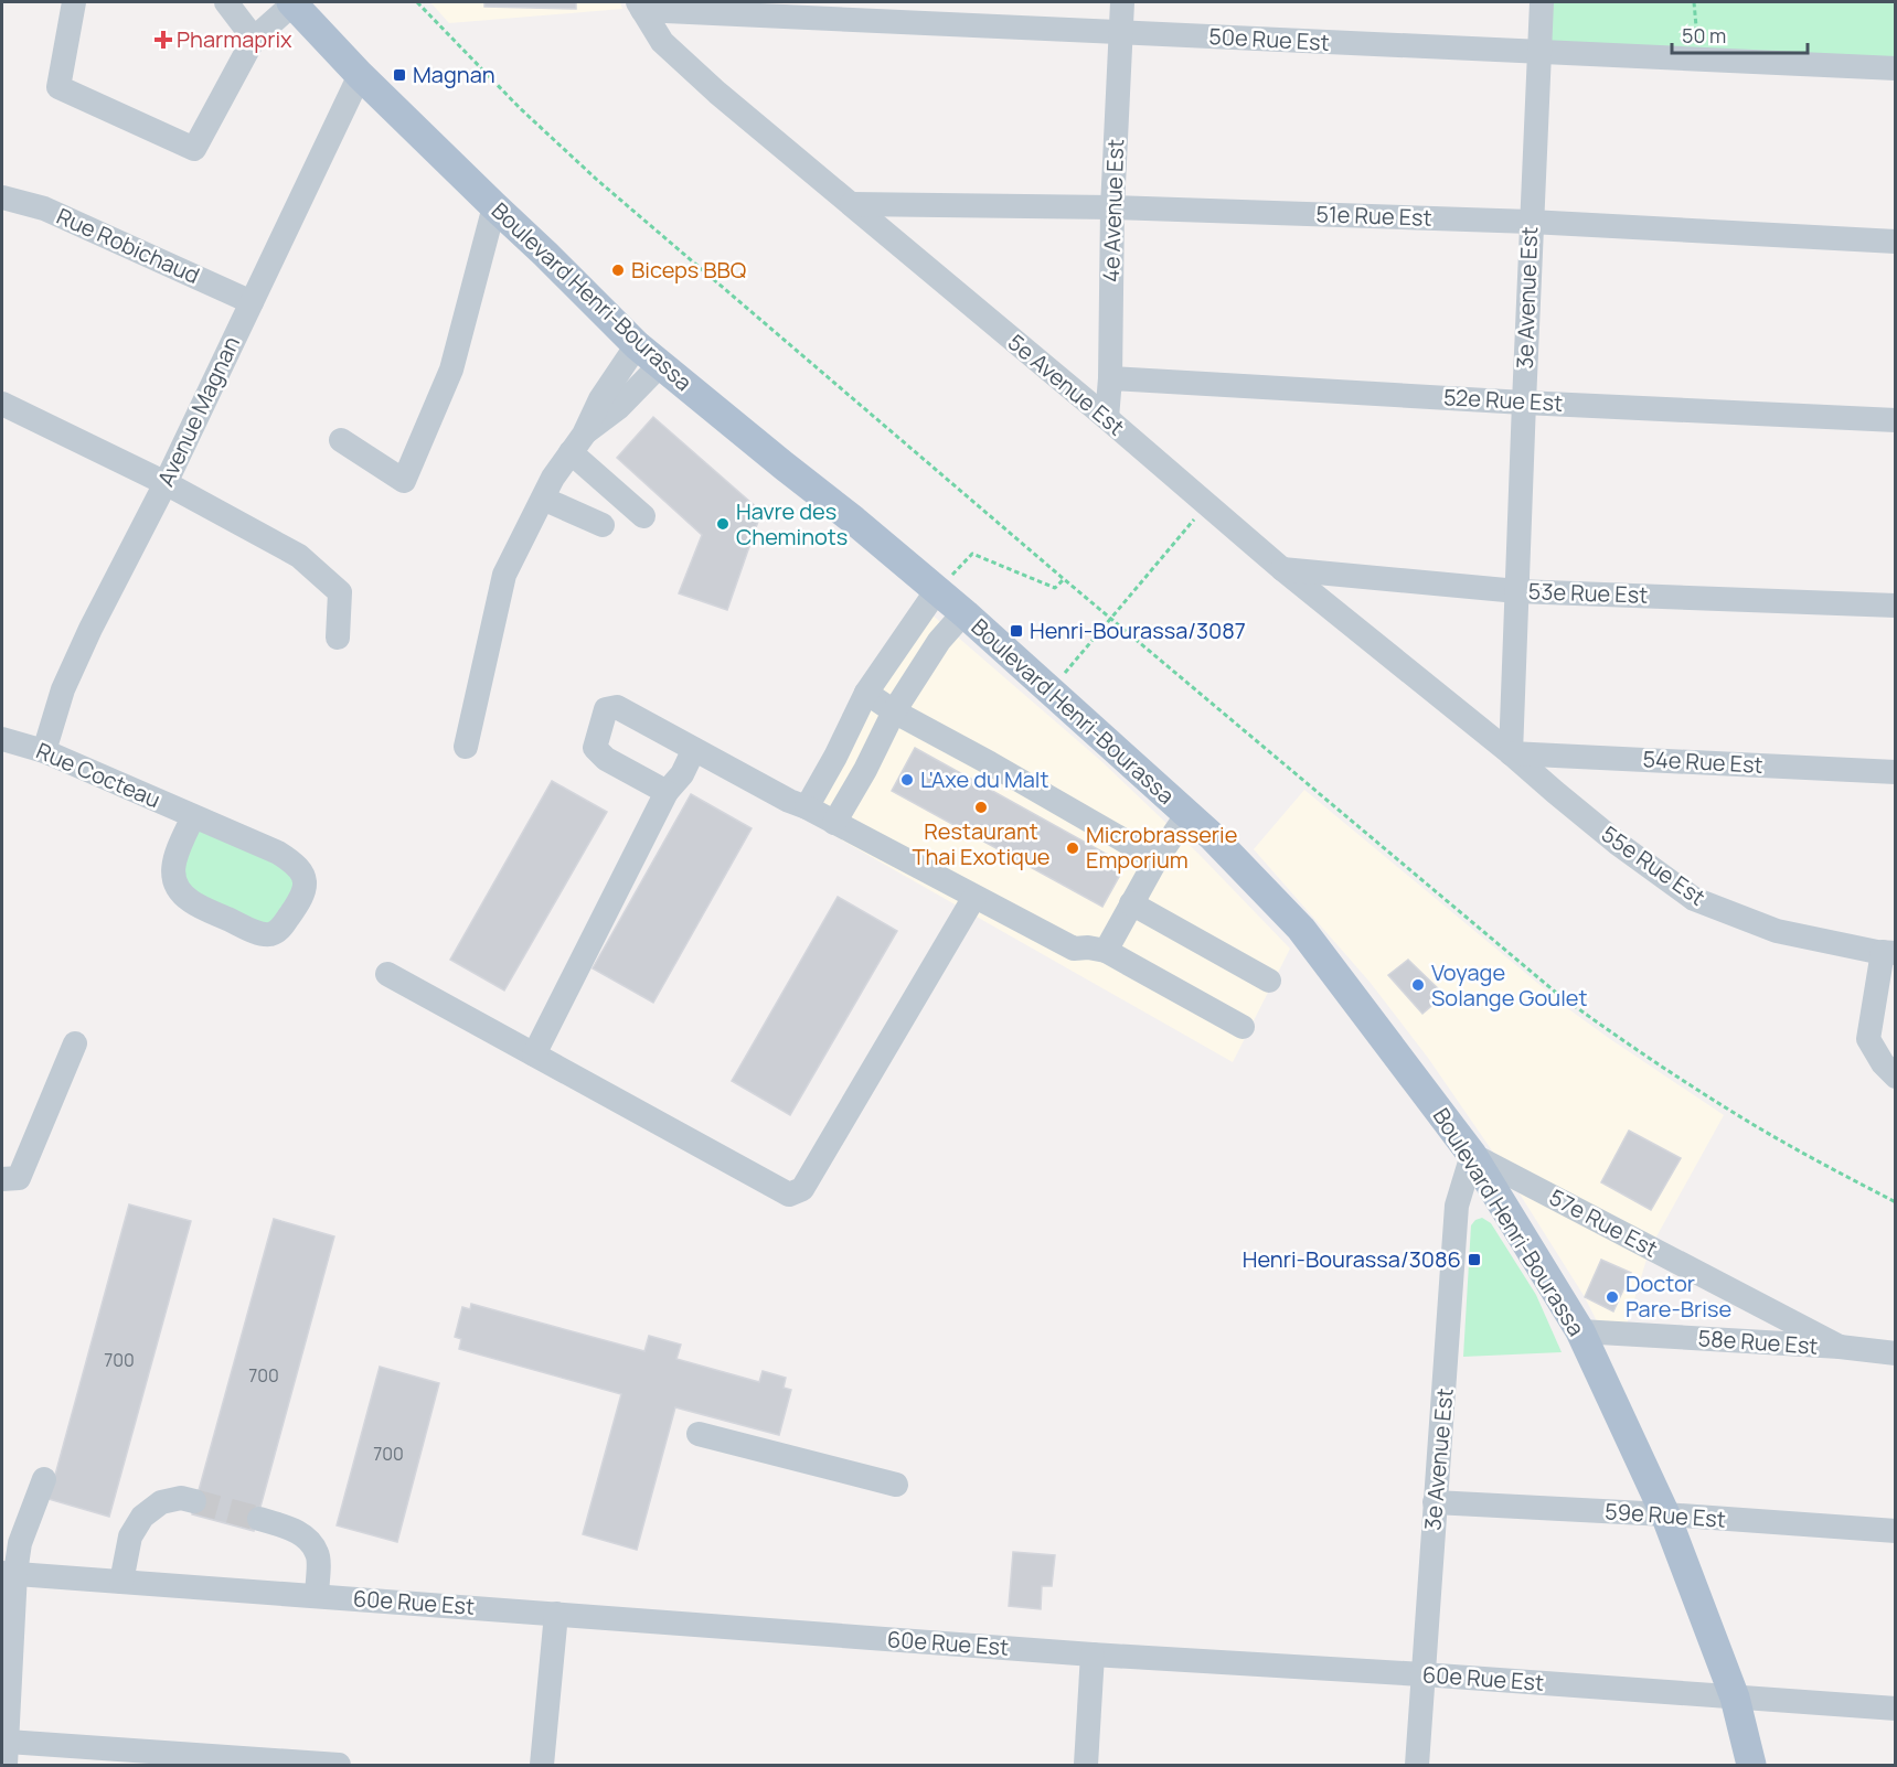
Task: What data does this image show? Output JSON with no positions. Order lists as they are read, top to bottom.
{
  "streets": {
    "main road": ["Boulevard Henri-Bourassa"],
    "street": [
      "50e Rue Est",
      "4e Avenue Est",
      "51e Rue Est",
      "Rue Robichaud",
      "3e Avenue Est",
      "5e Avenue Est",
      "52e Rue Est",
      "Avenue Magnan",
      "53e Rue Est",
      "54e Rue Est",
      "Rue Cocteau",
      "55e Rue Est",
      "57e Rue Est",
      "58e Rue Est",
      "59e Rue Est",
      "60e Rue Est"
    ]
  },
  "crossings": [
    ["50e Rue Est", "4e Avenue Est"],
    ["50e Rue Est", "3e Avenue Est"],
    ["50e Rue Est", "5e Avenue Est"],
    ["4e Avenue Est", "51e Rue Est"],
    ["4e Avenue Est", "5e Avenue Est"],
    ["4e Avenue Est", "52e Rue Est"],
    ["51e Rue Est", "3e Avenue Est"],
    ["51e Rue Est", "5e Avenue Est"],
    ["Rue Robichaud", "Avenue Magnan"],
    ["Boulevard Henri-Bourassa", "3e Avenue Est"],
    ["Boulevard Henri-Bourassa", "Avenue Magnan"],
    ["Boulevard Henri-Bourassa", "57e Rue Est"],
    ["Boulevard Henri-Bourassa", "58e Rue Est"],
    ["Boulevard Henri-Bourassa", "59e Rue Est"],
    ["Boulevard Henri-Bourassa", "60e Rue Est"],
    ["3e Avenue Est", "5e Avenue Est"],
    ["3e Avenue Est", "52e Rue Est"],
    ["3e Avenue Est", "53e Rue Est"],
    ["3e Avenue Est", "54e Rue Est"],
    ["3e Avenue Est", "55e Rue Est"],
    ["3e Avenue Est", "57e Rue Est"],
    ["3e Avenue Est", "59e Rue Est"],
    ["3e Avenue Est", "60e Rue Est"],
    ["5e Avenue Est", "53e Rue Est"],
    ["5e Avenue Est", "54e Rue Est"],
    ["5e Avenue Est", "55e Rue Est"],
    ["Avenue Magnan", "Rue Cocteau"],
    ["54e Rue Est", "55e Rue Est"],
    ["57e Rue Est", "58e Rue Est"]
  ],
  "places": {
    "health": ["Pharmaprix"],
    "transit": ["Magnan", "Henri-Bourassa/3087", "Henri-Bourassa/3086"],
    "other": [
      "Biceps BBQ",
      "Havre des Cheminots",
      "L'Axe du Malt",
      "Restaurant Thai Exotique",
      "Microbrasserie Emporium",
      "Voyage Solange Goulet",
      "Doctor Pare-Brise"
    ]
  },
  "house_numbers": ["700", "700", "700"],
  "scale_bar": "50 m"
}
